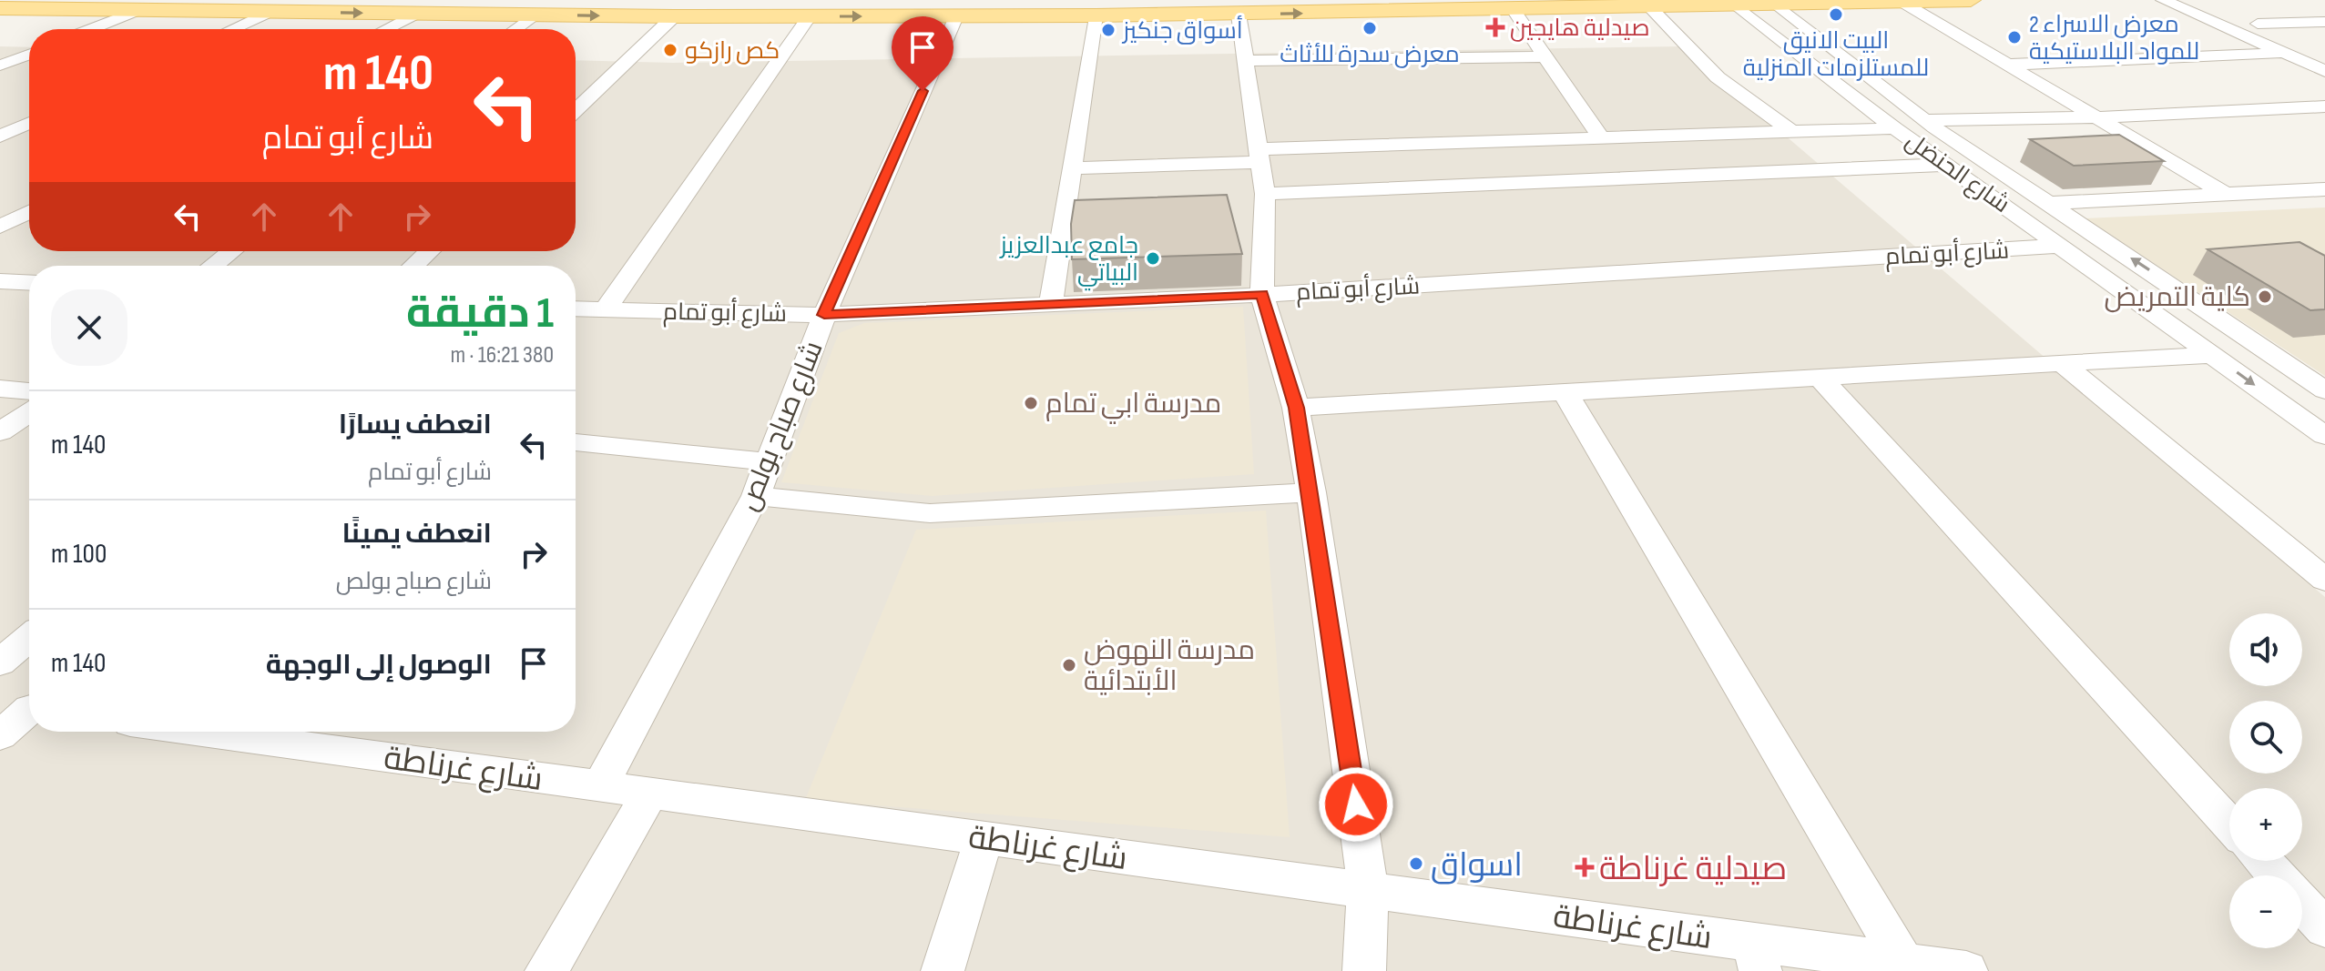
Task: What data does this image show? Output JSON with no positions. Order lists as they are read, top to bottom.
{
  "streets": {
    "street": [
      "شارع الحنضل",
      "شارع أبو تمام",
      "شارع صباح بولص",
      "شارع غرناطة"
    ]
  },
  "crossings": [
    ["شارع الحنضل", "شارع أبو تمام"],
    ["شارع أبو تمام", "شارع صباح بولص"],
    ["شارع صباح بولص", "شارع غرناطة"]
  ],
  "places": {
    "other": [
      "البيت الانيق للمستلزمات المنزلية",
      "معرض سدرة للأثاث",
      "أسواق جنكيز",
      "معرض الاسراء 2 للمواد البلاستيكية",
      "كص رازكو",
      "جامع عبدالعزيز البياتي",
      "كلية التمريض",
      "مدرسة ابي تمام",
      "مدرسة النهوض الأبتدائية",
      "اسواق"
    ],
    "health": ["صيدلية هايجين", "صيدلية غرناطة"]
  },
  "page": {
    "turn": ["140 m", "شارع أبو تمام"],
    "heading": ["1 دقيقة", "380 m · 16:21"],
    "list": [
      {
        "name": "انعطف يسارًا",
        "note": "شارع أبو تمام",
        "value": "140 m"
      },
      {
        "name": "انعطف يمينًا",
        "note": "شارع صباح بولص",
        "value": "100 m"
      },
      {
        "name": "الوصول إلى الوجهة",
        "value": "140 m"
      }
    ],
    "map_buttons": ["+", "−"]
  }
}
